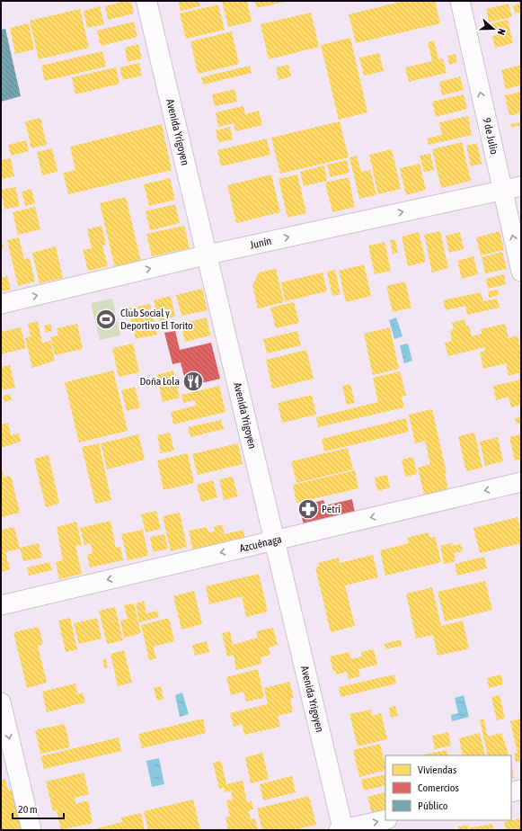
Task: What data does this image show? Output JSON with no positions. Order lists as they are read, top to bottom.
{
  "streets": {
    "main road": ["Avenida Yrigoyen"],
    "street": ["9 de Julio", "Junín", "Azcuénaga"]
  },
  "crossings": [
    ["Avenida Yrigoyen", "Junín"],
    ["Avenida Yrigoyen", "Azcuénaga"],
    ["9 de Julio", "Junín"]
  ],
  "one_way": ["9 de Julio", "Junín", "Azcuénaga"],
  "places": {
    "sports": ["Club Social y Deportivo El Torito"],
    "restaurant": ["Doña Lola"],
    "pharmacy": ["Petri"]
  },
  "legend": ["Viviendas", "Comercios", "Público"],
  "scale_bar": "20 m",
  "north": "right"
}
